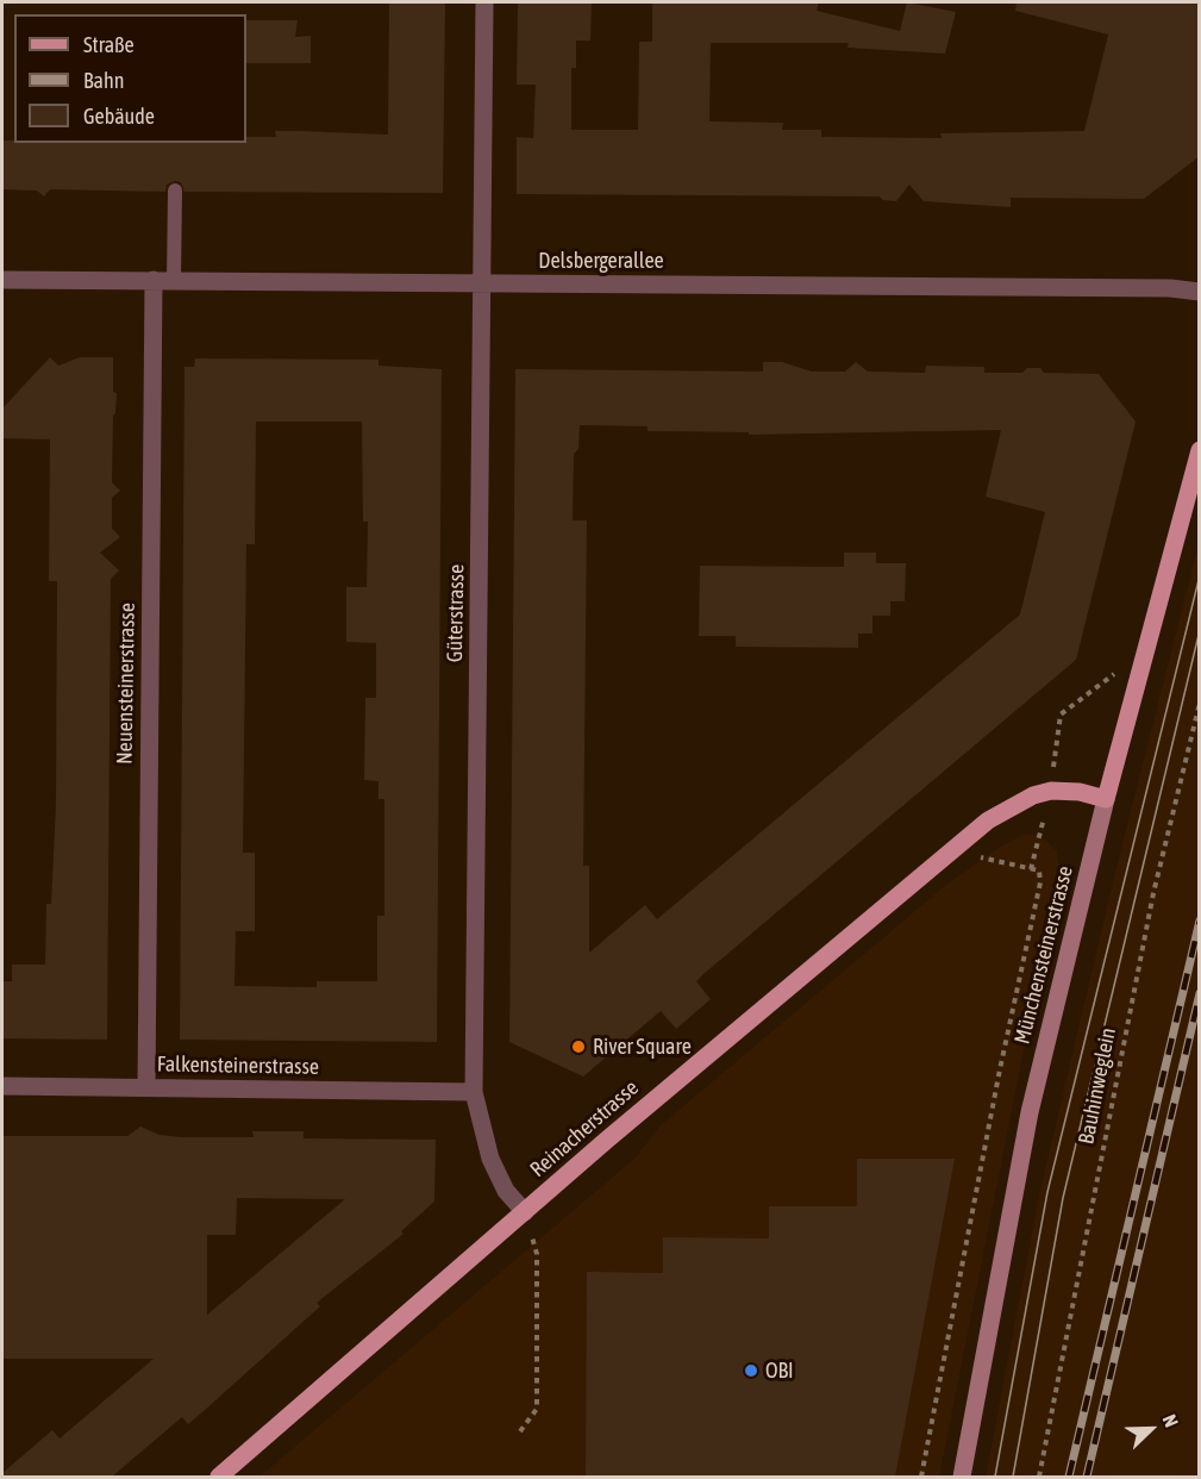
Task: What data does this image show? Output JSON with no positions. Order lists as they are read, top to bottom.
{
  "streets": {
    "main road": ["Münchensteinerstrasse", "Reinacherstrasse"],
    "street": [
      "Delsbergerallee",
      "Güterstrasse",
      "Neuensteinerstrasse",
      "Falkensteinerstrasse"
    ],
    "path": ["Bauhinweglein"]
  },
  "crossings": [
    ["Delsbergerallee", "Güterstrasse"],
    ["Delsbergerallee", "Neuensteinerstrasse"],
    ["Güterstrasse", "Falkensteinerstrasse"],
    ["Güterstrasse", "Reinacherstrasse"],
    ["Neuensteinerstrasse", "Falkensteinerstrasse"],
    ["Münchensteinerstrasse", "Reinacherstrasse"]
  ],
  "places": ["River Square", "OBI"],
  "legend": ["Straße", "Bahn", "Gebäude"],
  "north": "top right"
}
